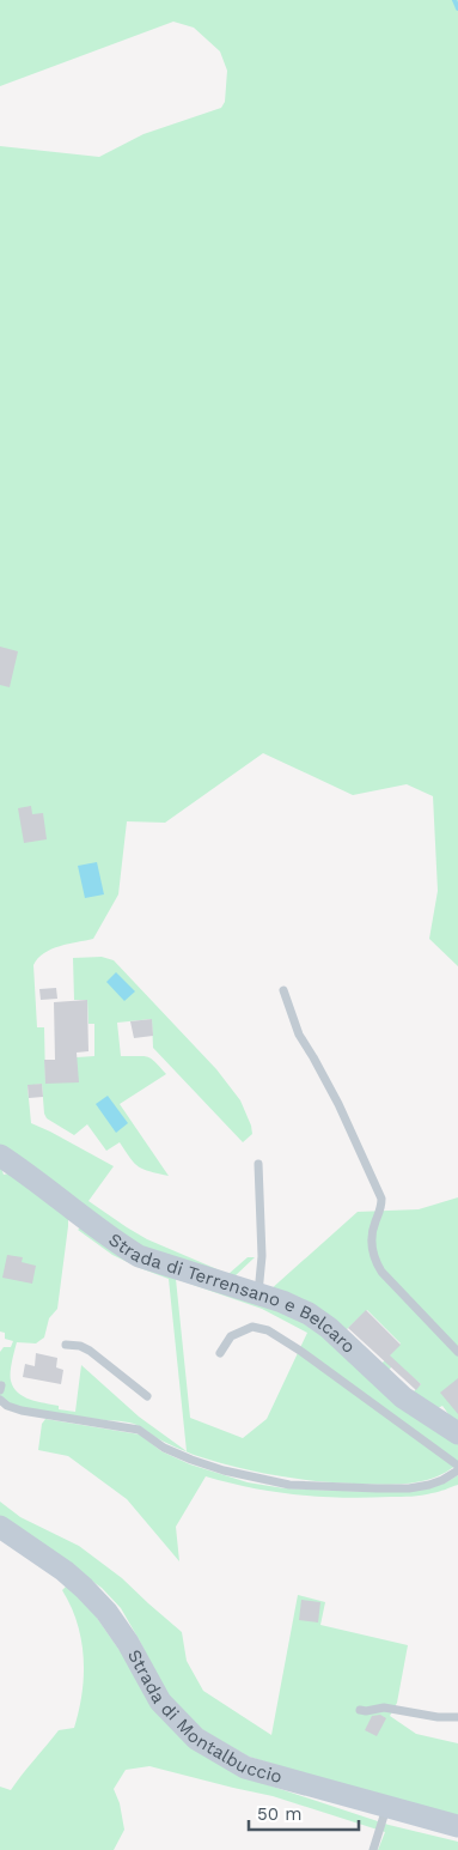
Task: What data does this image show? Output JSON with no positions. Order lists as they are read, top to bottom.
{
  "streets": {
    "street": ["Strada di Terrensano e Belcaro", "Strada di Montalbuccio"]
  },
  "scale_bar": "50 m"
}
